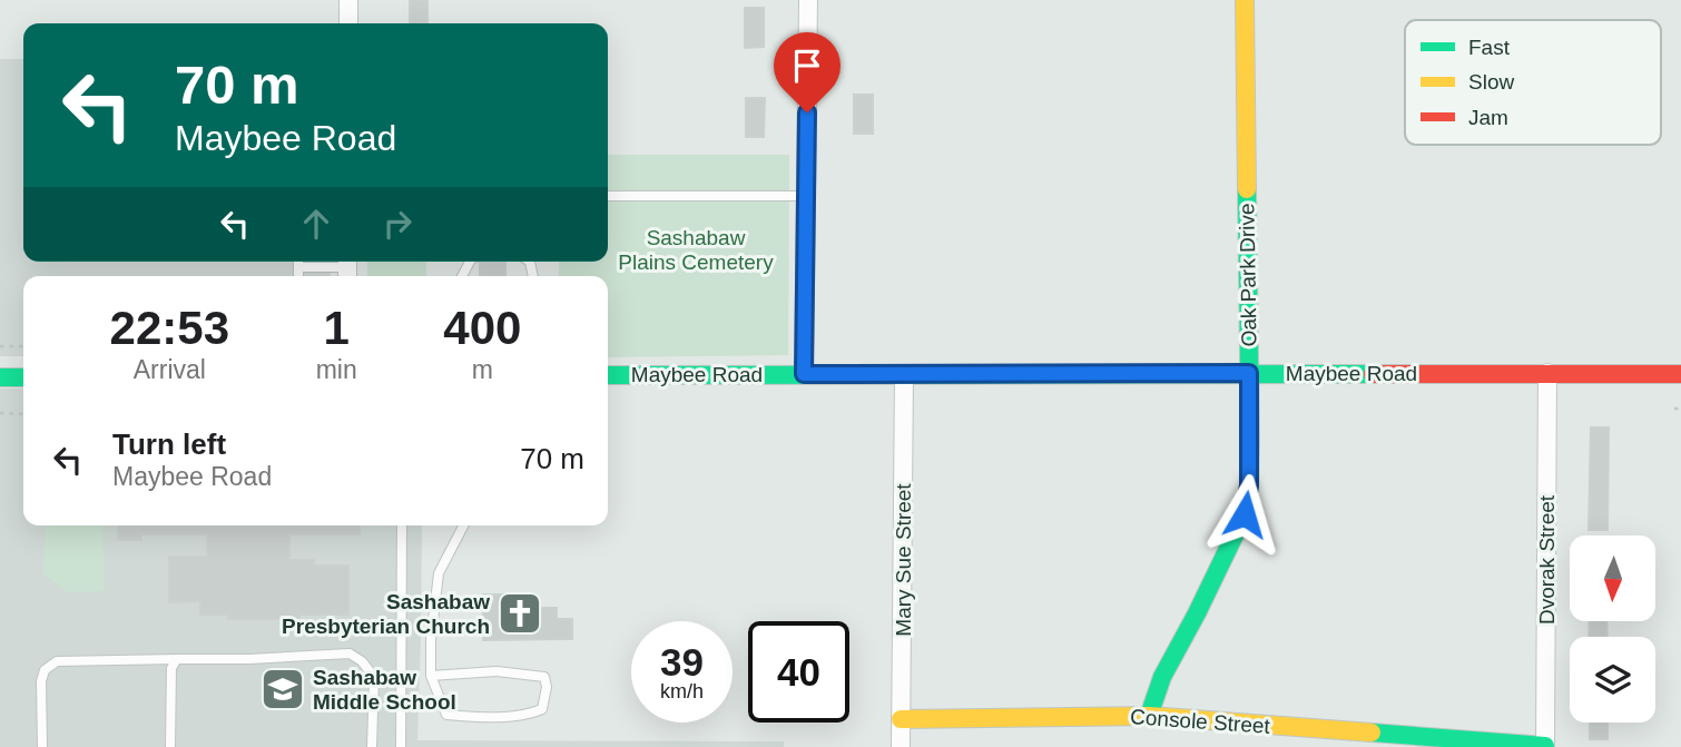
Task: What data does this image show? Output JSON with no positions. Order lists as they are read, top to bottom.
{
  "streets": {
    "street": [
      "Oak Park Drive",
      "Maybee Road",
      "Mary Sue Street",
      "Dvorak Street",
      "Console Street"
    ]
  },
  "crossings": [
    ["Oak Park Drive", "Maybee Road"],
    ["Oak Park Drive", "Console Street"],
    ["Maybee Road", "Mary Sue Street"],
    ["Maybee Road", "Dvorak Street"],
    ["Mary Sue Street", "Console Street"],
    ["Dvorak Street", "Console Street"]
  ],
  "parks": ["Sashabaw Plains Cemetery"],
  "places": {
    "church": ["Sashabaw Presbyterian Church"],
    "school or university": ["Sashabaw Middle School"]
  },
  "legend": ["Fast", "Slow", "Jam"],
  "north": "bottom",
  "page": {
    "turn": ["70 m", "Maybee Road"],
    "eta": [
      "22:53",
      "Arrival",
      "1",
      "min",
      "400",
      "m"
    ],
    "list": [
      {
        "name": "Turn left",
        "note": "Maybee Road",
        "value": "70 m"
      }
    ],
    "speed": "39 km/h",
    "limit": "40"
  }
}
